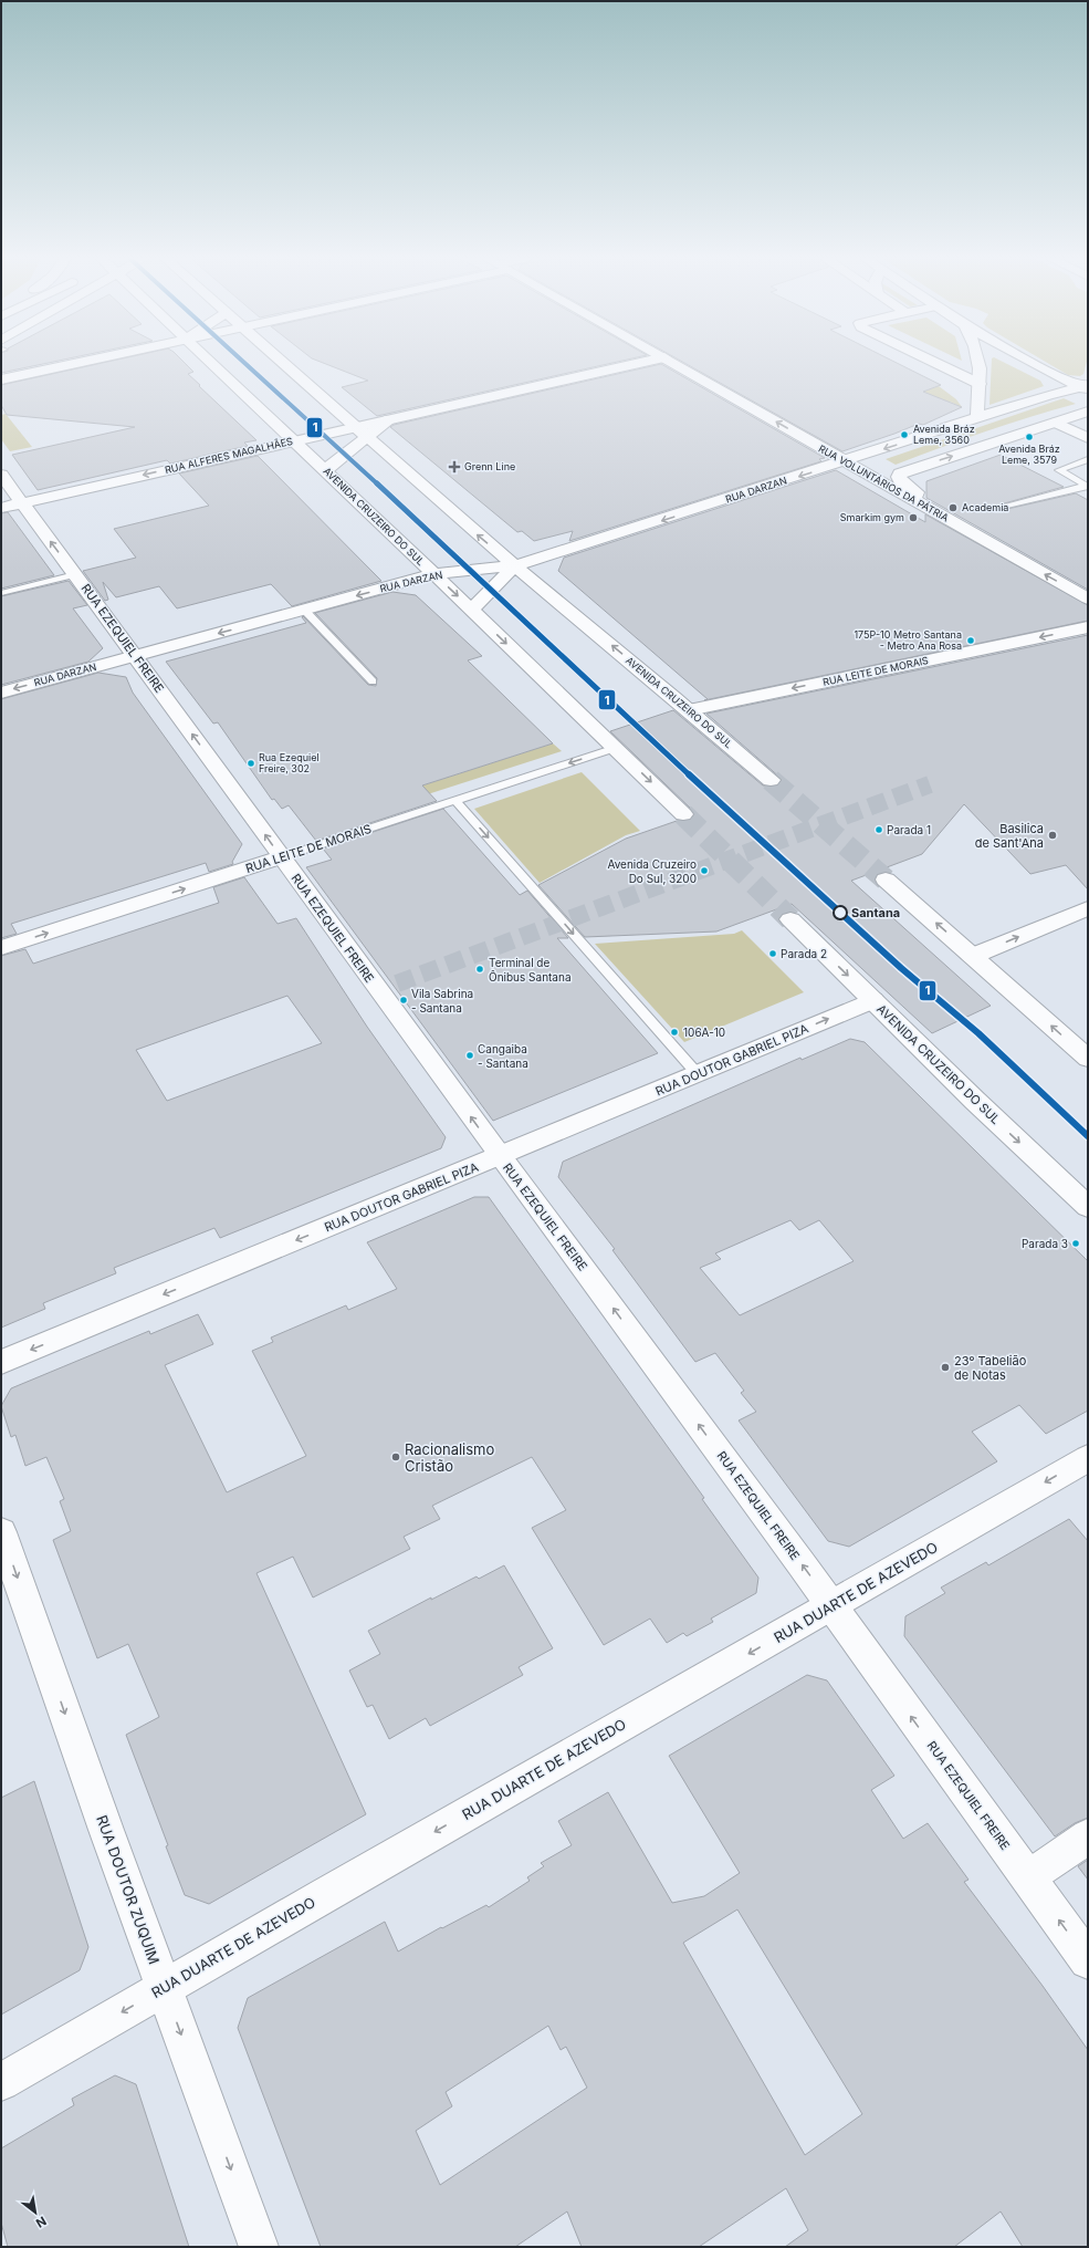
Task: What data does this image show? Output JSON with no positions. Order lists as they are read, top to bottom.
{
  "streets": {
    "main road": [
      "RUA ALFERES MAGALHÃES",
      "RUA VOLUNTÁRIOS DA PÁTRIA",
      "RUA DARZAN",
      "AVENIDA CRUZEIRO DO SUL",
      "RUA EZEQUIEL FREIRE",
      "RUA LEITE DE MORAIS",
      "RUA DOUTOR GABRIEL PIZA",
      "RUA DUARTE DE AZEVEDO",
      "RUA DOUTOR ZUQUIM"
    ]
  },
  "crossings": [
    ["RUA ALFERES MAGALHÃES", "AVENIDA CRUZEIRO DO SUL"],
    ["RUA ALFERES MAGALHÃES", "RUA EZEQUIEL FREIRE"],
    ["RUA VOLUNTÁRIOS DA PÁTRIA", "RUA DARZAN"],
    ["RUA DARZAN", "AVENIDA CRUZEIRO DO SUL"],
    ["RUA DARZAN", "RUA EZEQUIEL FREIRE"],
    ["AVENIDA CRUZEIRO DO SUL", "RUA LEITE DE MORAIS"],
    ["AVENIDA CRUZEIRO DO SUL", "RUA DOUTOR GABRIEL PIZA"],
    ["RUA EZEQUIEL FREIRE", "RUA LEITE DE MORAIS"],
    ["RUA EZEQUIEL FREIRE", "RUA DOUTOR GABRIEL PIZA"],
    ["RUA EZEQUIEL FREIRE", "RUA DUARTE DE AZEVEDO"],
    ["RUA DUARTE DE AZEVEDO", "RUA DOUTOR ZUQUIM"]
  ],
  "one_way": [
    "RUA ALFERES MAGALHÃES",
    "RUA VOLUNTÁRIOS DA PÁTRIA",
    "RUA DARZAN",
    "RUA EZEQUIEL FREIRE",
    "RUA DUARTE DE AZEVEDO",
    "RUA DOUTOR ZUQUIM"
  ],
  "places": {
    "other": [
      "Avenida Bráz Leme, 3560",
      "Avenida Bráz Leme, 3579",
      "Academia",
      "Smarkim gym",
      "175P-10 Metro Santana - Metro Ana Rosa",
      "Rua Ezequiel Freire, 302",
      "Parada 1",
      "Basilica de Sant'Ana",
      "Avenida Cruzeiro Do Sul, 3200",
      "Santana",
      "Parada 2",
      "Terminal de Ônibus Santana",
      "Vila Sabrina - Santana",
      "106A-10",
      "Cangaiba - Santana",
      "Parada 3",
      "23º Tabelião de Notas",
      "Racionalismo Cristão"
    ],
    "health": ["Grenn Line"]
  },
  "lines": ["metro line 1"],
  "north": "bottom right"
}
